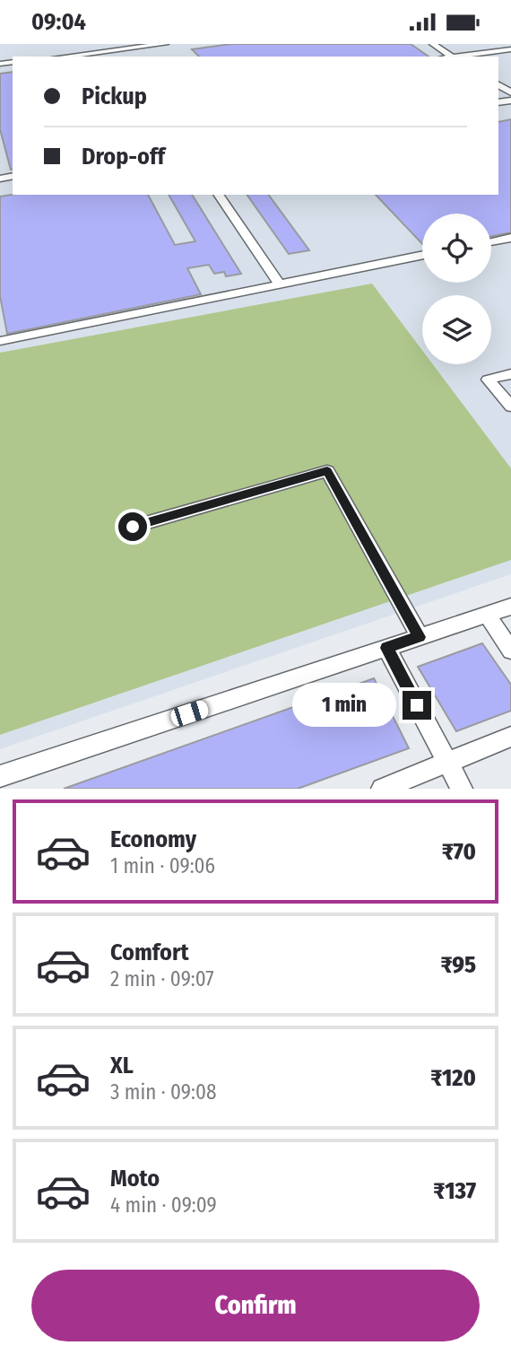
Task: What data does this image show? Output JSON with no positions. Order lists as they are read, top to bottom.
{
  "page": {
    "status": "09:04",
    "banner": ["Pickup", "Drop-off"],
    "bubble": "1 min",
    "list": [
      {
        "name": "Economy",
        "note": "1 min · 09:06",
        "value": "₹70"
      },
      {
        "name": "Comfort",
        "note": "2 min · 09:07",
        "value": "₹95"
      },
      {
        "name": "XL",
        "note": "3 min · 09:08",
        "value": "₹120"
      },
      {
        "name": "Moto",
        "note": "4 min · 09:09",
        "value": "₹137"
      }
    ],
    "buttons": "Confirm"
  }
}
